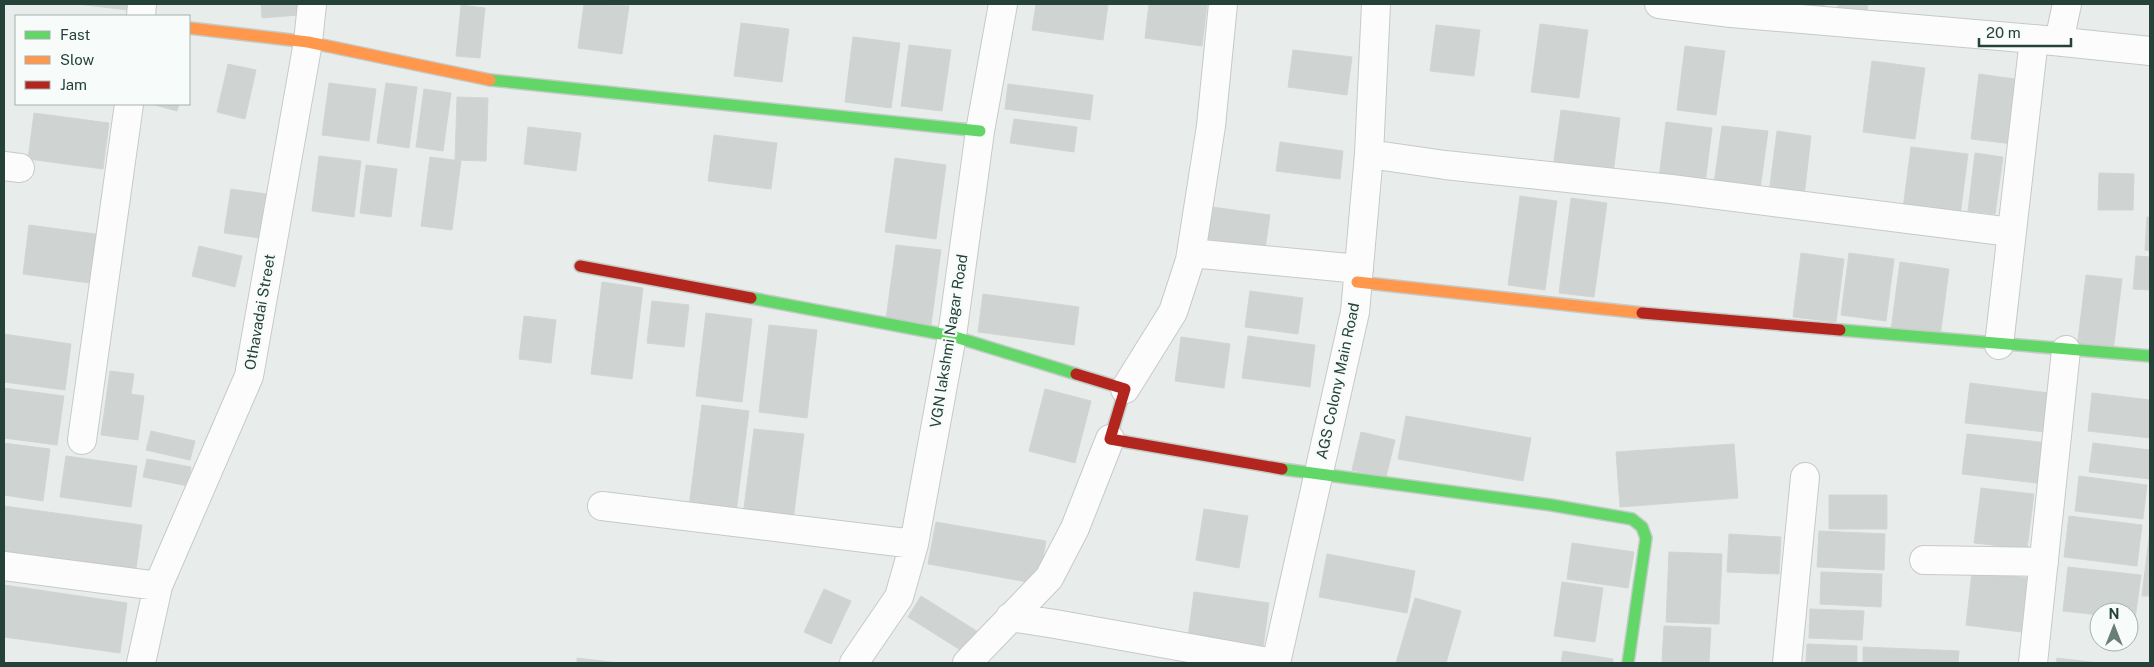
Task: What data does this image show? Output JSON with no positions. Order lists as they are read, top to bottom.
{
  "streets": {
    "street": ["Othavadai Street", "VGN lakshmi Nagar Road", "AGS Colony Main Road"]
  },
  "legend": ["Fast", "Slow", "Jam"],
  "scale_bar": "20 m",
  "north": "top"
}
